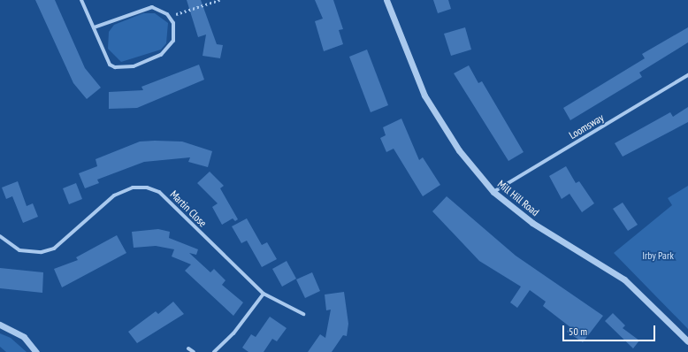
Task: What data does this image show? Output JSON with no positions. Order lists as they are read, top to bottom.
{
  "streets": {
    "street": ["Loomsway", "Mill Hill Road", "Martin Close"]
  },
  "crossings": [
    ["Loomsway", "Mill Hill Road"]
  ],
  "parks": ["Irby Park"],
  "scale_bar": "50 m"
}
